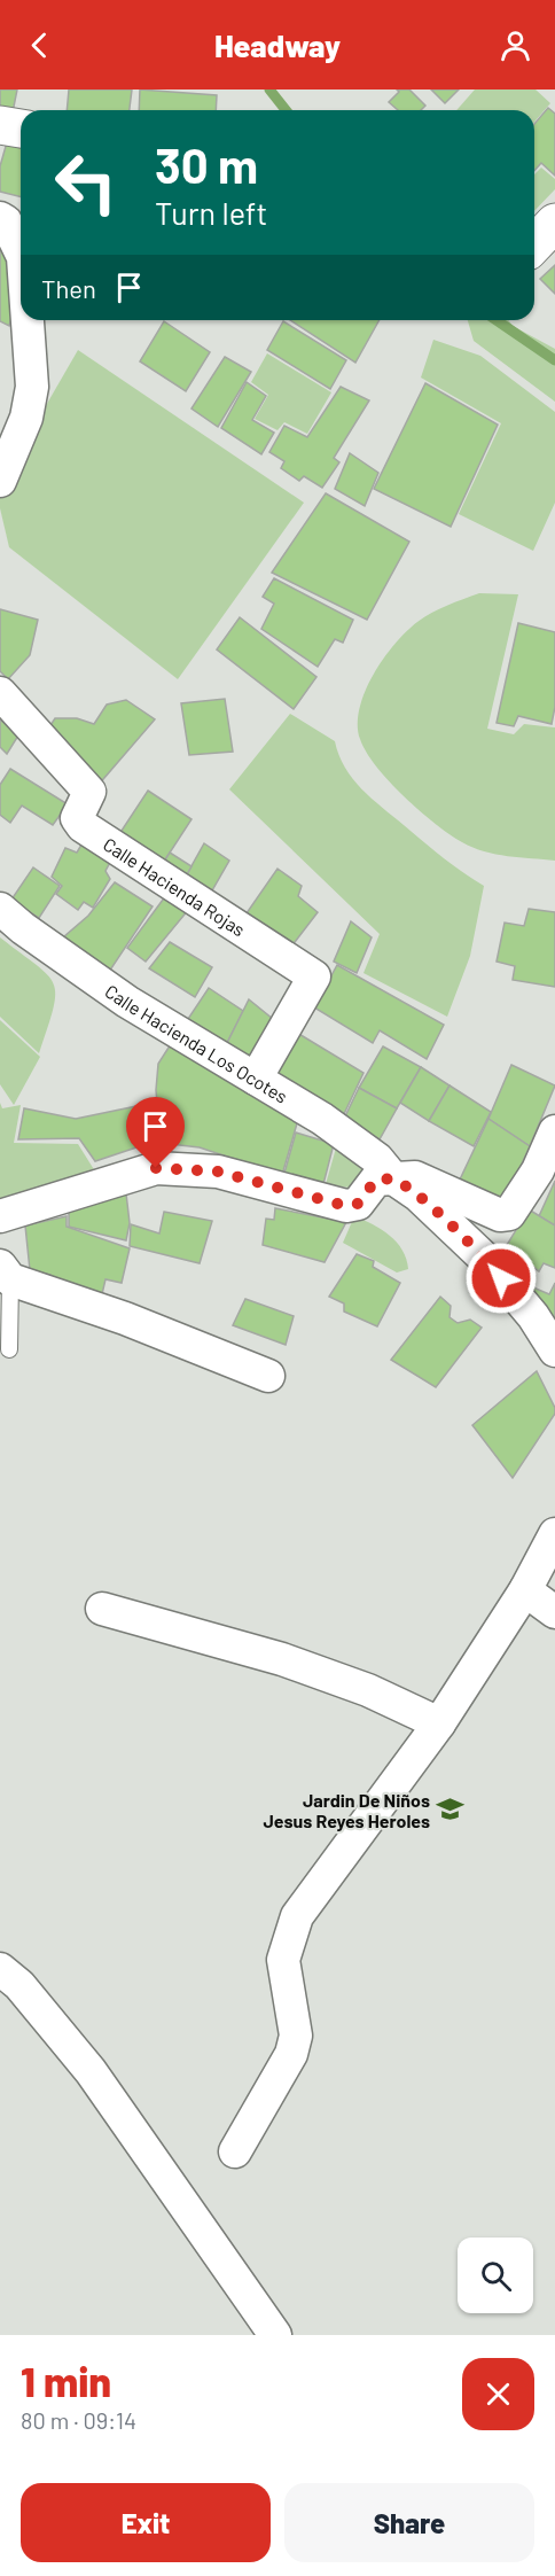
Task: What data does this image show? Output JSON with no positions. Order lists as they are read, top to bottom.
{
  "streets": {
    "street": ["Calle Hacienda Rojas", "Calle Hacienda Los Ocotes"]
  },
  "crossings": [
    ["Calle Hacienda Rojas", "Calle Hacienda Los Ocotes"]
  ],
  "places": {
    "school or university": ["Jardin De Niños Jesus Reyes Heroles"]
  },
  "page": {
    "header": "Headway",
    "turn": ["30 m", "Turn left"],
    "then": "Then",
    "heading": ["1 min", "80 m · 09:14"],
    "buttons": ["Exit", "Share"]
  }
}
